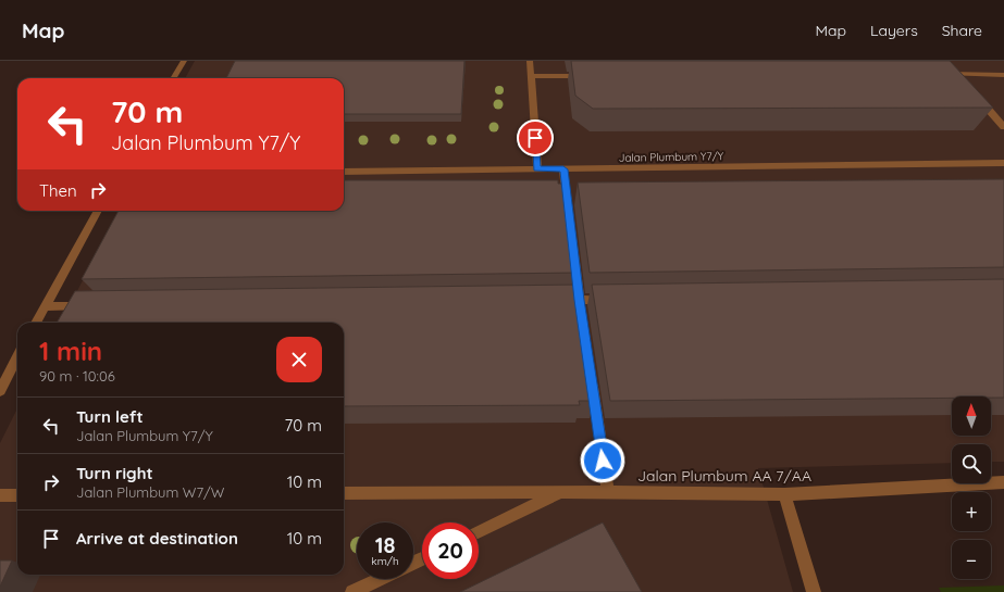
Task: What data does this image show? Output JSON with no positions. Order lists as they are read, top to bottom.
{
  "streets": {
    "street": ["Jalan Plumbum Y7/Y", "Jalan Plumbum AA 7/AA"]
  },
  "north": "top",
  "page": {
    "header": "Map",
    "nav": ["Map", "Layers", "Share"],
    "turn": ["70 m", "Jalan Plumbum Y7/Y"],
    "then": "Then",
    "heading": ["1 min", "90 m · 10:06"],
    "map_buttons": ["+", "−"],
    "list": [
      {
        "name": "Turn left",
        "note": "Jalan Plumbum Y7/Y",
        "value": "70 m"
      },
      {
        "name": "Turn right",
        "note": "Jalan Plumbum W7/W",
        "value": "10 m"
      },
      {
        "name": "Arrive at destination",
        "value": "10 m"
      }
    ],
    "speed": "18 km/h",
    "limit": "20"
  }
}
